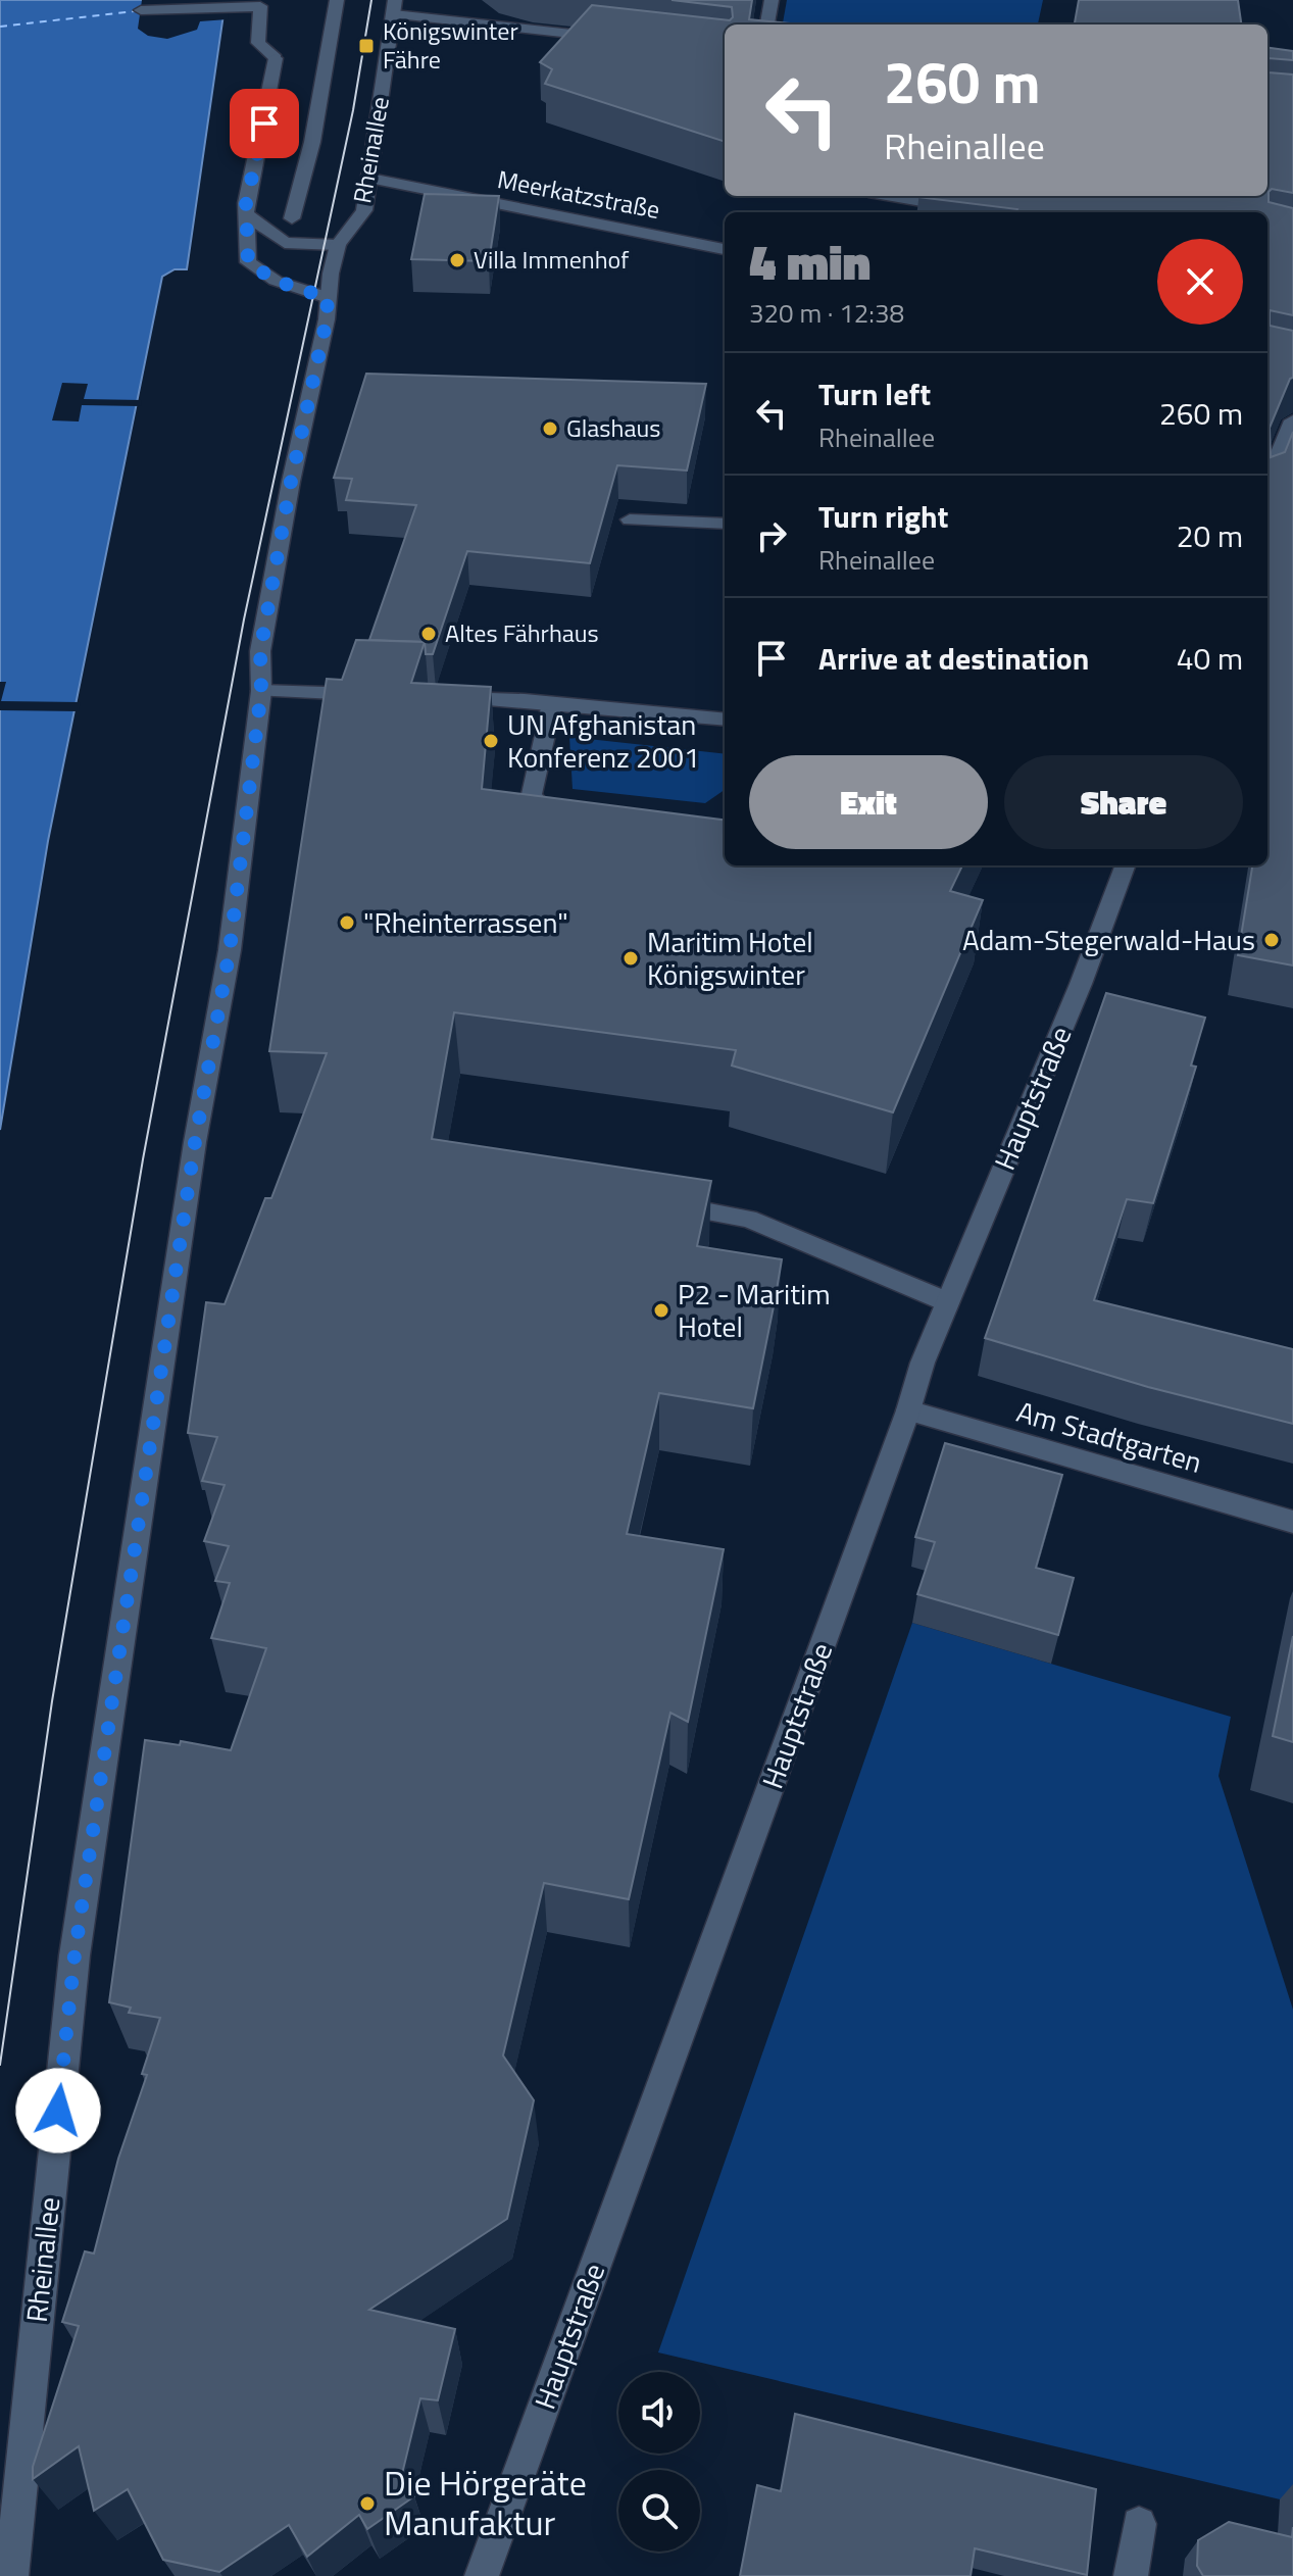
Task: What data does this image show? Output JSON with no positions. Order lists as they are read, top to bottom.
{
  "streets": {
    "street": [
      "Rheinallee",
      "Meerkatzstraße",
      "Hauptstraße",
      "Am Stadtgarten"
    ]
  },
  "crossings": [
    ["Rheinallee", "Meerkatzstraße"],
    ["Hauptstraße", "Am Stadtgarten"]
  ],
  "places": {
    "transit": ["Königswinter Fähre"],
    "other": [
      "Villa Immenhof",
      "Glashaus",
      "Altes Fährhaus",
      "UN Afghanistan Konferenz 2001",
      "\"Rheinterrassen\"",
      "Adam-Stegerwald-Haus",
      "Maritim Hotel Königswinter",
      "P2 - Maritim Hotel",
      "Die Hörgeräte Manufaktur"
    ]
  },
  "page": {
    "turn": ["260 m", "Rheinallee"],
    "heading": ["4 min", "320 m · 12:38"],
    "list": [
      {
        "name": "Turn left",
        "note": "Rheinallee",
        "value": "260 m"
      },
      {
        "name": "Turn right",
        "note": "Rheinallee",
        "value": "20 m"
      },
      {
        "name": "Arrive at destination",
        "value": "40 m"
      }
    ],
    "buttons": ["Exit", "Share"]
  }
}
